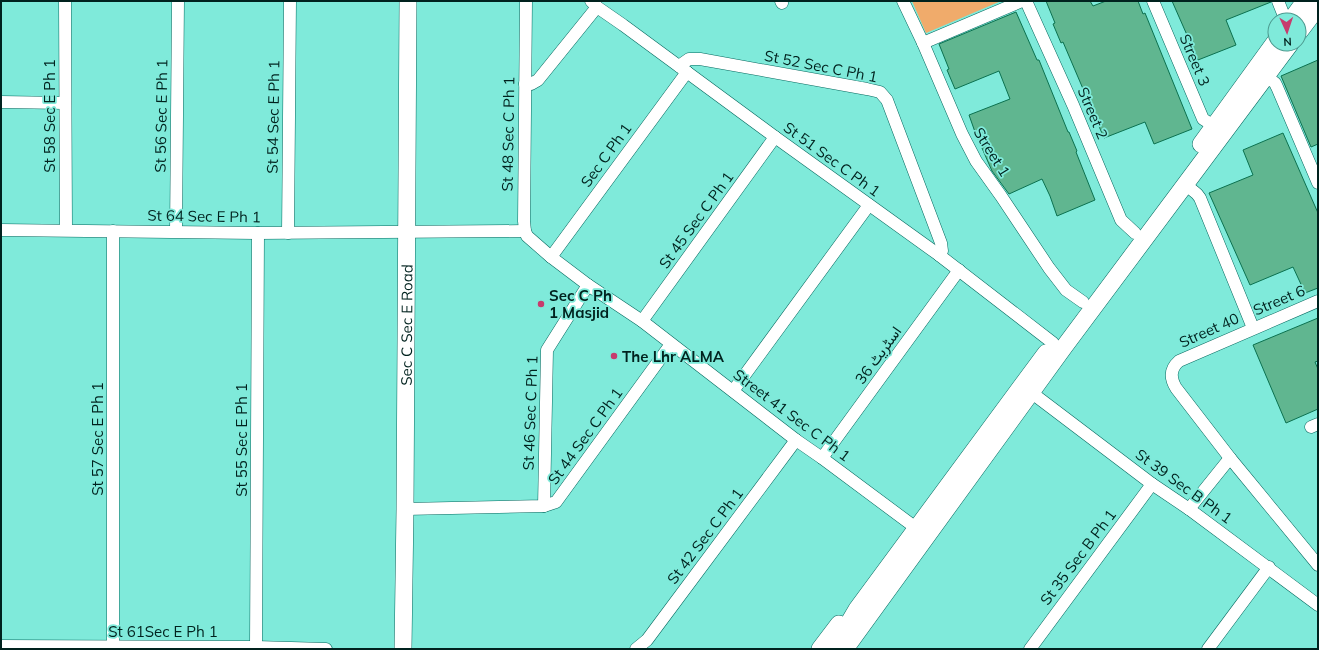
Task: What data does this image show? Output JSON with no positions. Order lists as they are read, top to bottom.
{
  "streets": {
    "main road": ["Sec C Sec E Road"],
    "street": [
      "Street 3",
      "St 52 Sec C Ph 1",
      "Street 2",
      "St 58 Sec E Ph 1",
      "St 56 Sec E Ph 1",
      "St 54 Sec E Ph 1",
      "St 48 Sec C Ph 1",
      "Street 1",
      "Sec C Ph 1",
      "St 51 Sec C Ph 1",
      "St 64 Sec E Ph 1",
      "St 45 Sec C Ph 1",
      "Street 6",
      "Street 40",
      "اسٹریٹ 36",
      "St 46 Sec C Ph 1",
      "Street 41 Sec C Ph 1",
      "St 44 Sec C Ph 1",
      "St 57 Sec E Ph 1",
      "St 55 Sec E Ph 1",
      "St 39 Sec B Ph 1",
      "St 42 Sec C Ph 1",
      "St 35 Sec B Ph 1",
      "St 61Sec E Ph 1"
    ]
  },
  "crossings": [
    ["St 52 Sec C Ph 1", "Sec C Ph 1"],
    ["St 52 Sec C Ph 1", "St 51 Sec C Ph 1"],
    ["St 58 Sec E Ph 1", "St 64 Sec E Ph 1"],
    ["St 56 Sec E Ph 1", "St 64 Sec E Ph 1"],
    ["St 54 Sec E Ph 1", "St 64 Sec E Ph 1"],
    ["St 48 Sec C Ph 1", "St 64 Sec E Ph 1"],
    ["Sec C Ph 1", "St 51 Sec C Ph 1"],
    ["Sec C Ph 1", "Street 41 Sec C Ph 1"],
    ["St 51 Sec C Ph 1", "St 45 Sec C Ph 1"],
    ["St 51 Sec C Ph 1", "اسٹریٹ 36"],
    ["St 64 Sec E Ph 1", "Sec C Sec E Road"],
    ["St 64 Sec E Ph 1", "St 57 Sec E Ph 1"],
    ["St 64 Sec E Ph 1", "St 55 Sec E Ph 1"],
    ["St 45 Sec C Ph 1", "Street 41 Sec C Ph 1"],
    ["Street 6", "Street 40"],
    ["اسٹریٹ 36", "Street 41 Sec C Ph 1"],
    ["St 46 Sec C Ph 1", "Street 41 Sec C Ph 1"],
    ["St 46 Sec C Ph 1", "St 44 Sec C Ph 1"],
    ["Street 41 Sec C Ph 1", "St 44 Sec C Ph 1"],
    ["Street 41 Sec C Ph 1", "St 42 Sec C Ph 1"],
    ["St 57 Sec E Ph 1", "St 61Sec E Ph 1"],
    ["St 55 Sec E Ph 1", "St 61Sec E Ph 1"],
    ["St 39 Sec B Ph 1", "St 35 Sec B Ph 1"]
  ],
  "places": ["Sec C Ph 1 Masjid", "The Lhr ALMA"],
  "north": "bottom"
}
